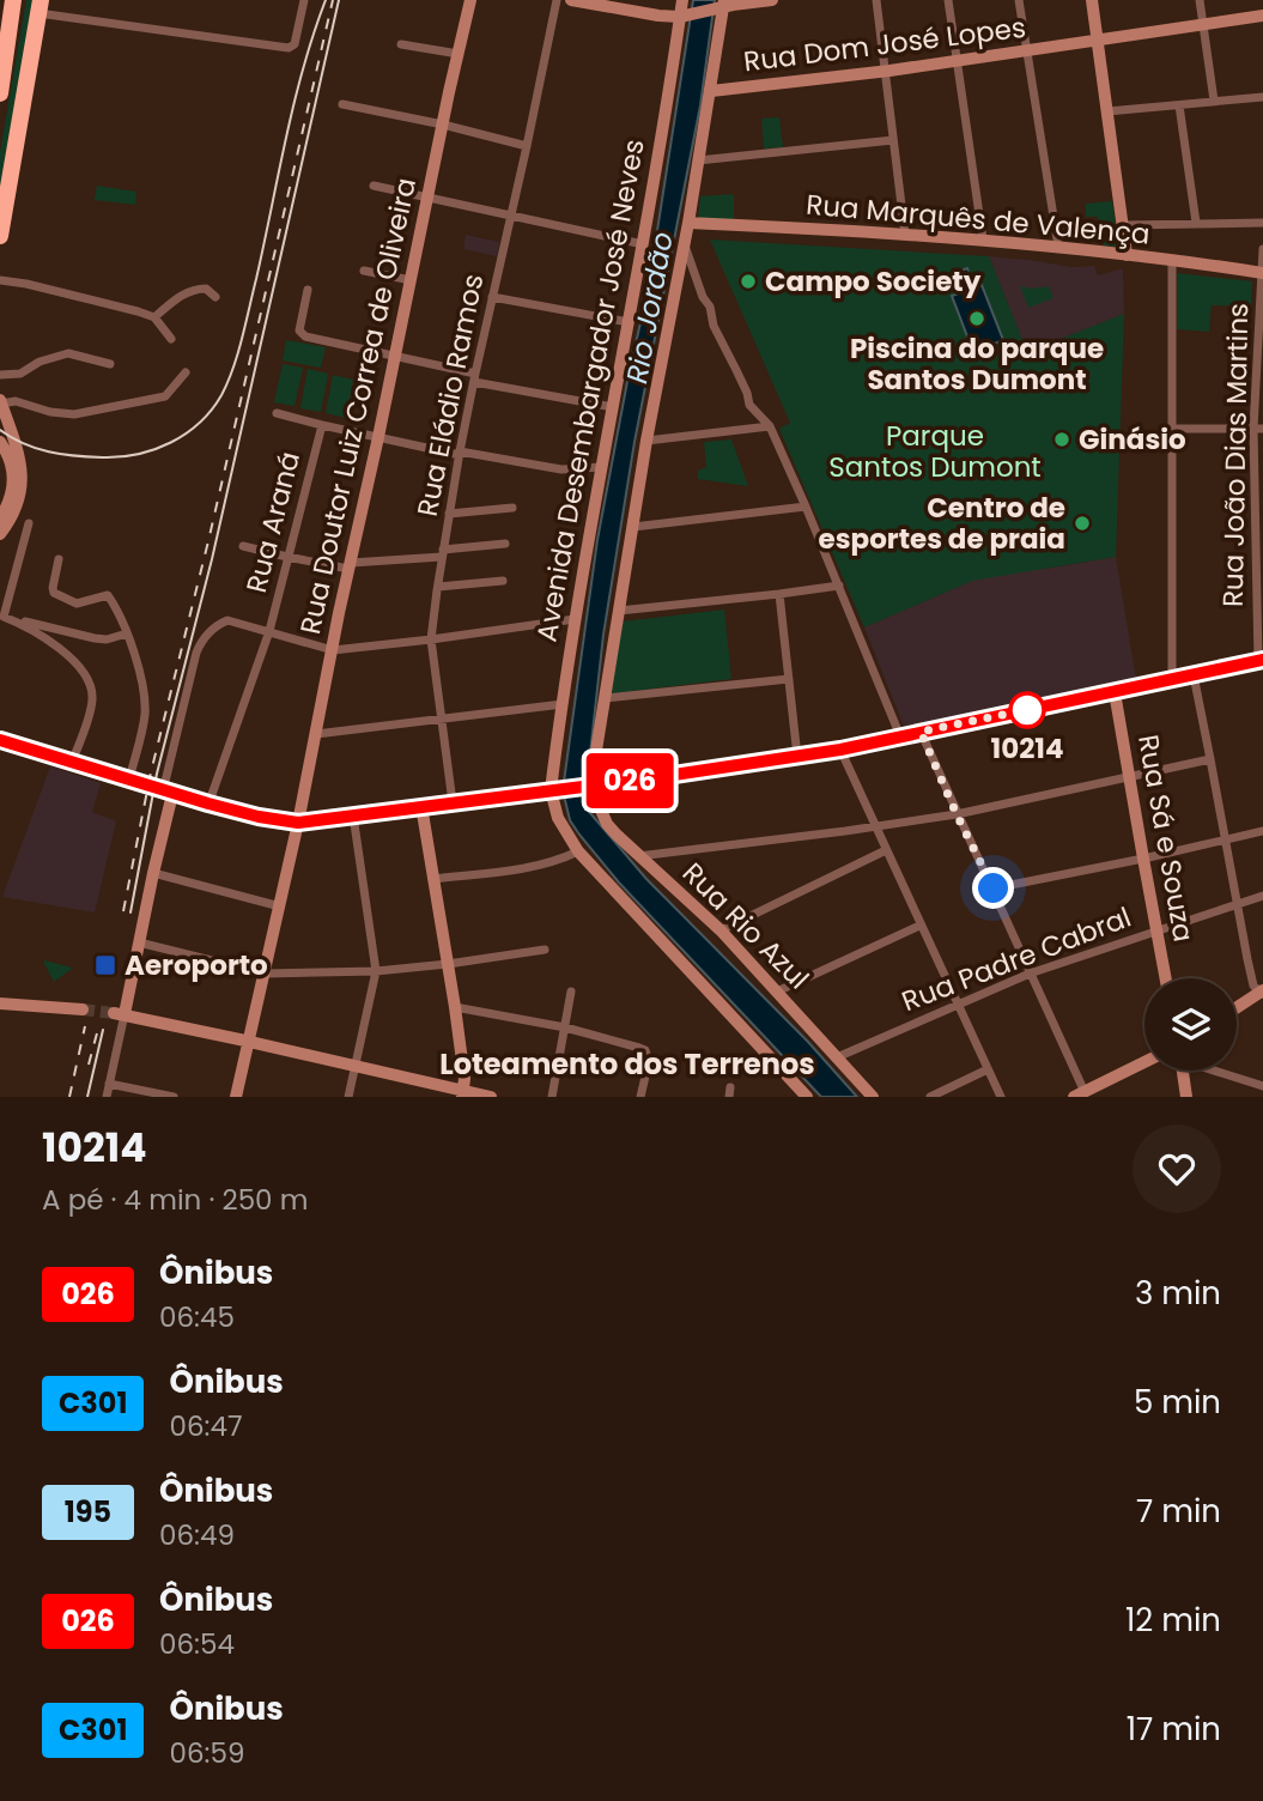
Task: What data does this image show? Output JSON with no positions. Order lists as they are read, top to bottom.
{
  "streets": {
    "main road": [
      "Rua Dom José Lopes",
      "Rua Marquês de Valença",
      "Avenida Desembargador José Neves",
      "Rua Doutor Luiz Correa de Oliveira",
      "Rua Sá e Souza",
      "Rua Rio Azul"
    ],
    "street": [
      "Rua Eládio Ramos",
      "Rua João Dias Martins",
      "Rua Araná",
      "Rua Padre Cabral"
    ]
  },
  "crossings": [
    ["Rua Marquês de Valença", "Rua João Dias Martins"],
    ["Rua Sá e Souza", "Rua Padre Cabral"],
    ["Rua Rio Azul", "Rua Padre Cabral"]
  ],
  "districts": ["Loteamento dos Terrenos"],
  "water": ["Rio Jordão"],
  "parks": ["Parque Santos Dumont"],
  "places": {
    "other": [
      "Campo Society",
      "Piscina do parque Santos Dumont",
      "Ginásio",
      "Centro de esportes de praia",
      "10214"
    ],
    "transit": ["Aeroporto"]
  },
  "lines": ["bus line 026"],
  "page": {
    "on_map": "026",
    "heading": ["10214", "A pé · 4 min · 250 m"],
    "list": [
      {
        "mark": "026",
        "name": "Ônibus",
        "note": "06:45",
        "value": "3 min"
      },
      {
        "mark": "C301",
        "name": "Ônibus",
        "note": "06:47",
        "value": "5 min"
      },
      {
        "mark": "195",
        "name": "Ônibus",
        "note": "06:49",
        "value": "7 min"
      },
      {
        "mark": "026",
        "name": "Ônibus",
        "note": "06:54",
        "value": "12 min"
      },
      {
        "mark": "C301",
        "name": "Ônibus",
        "note": "06:59",
        "value": "17 min"
      }
    ]
  }
}
